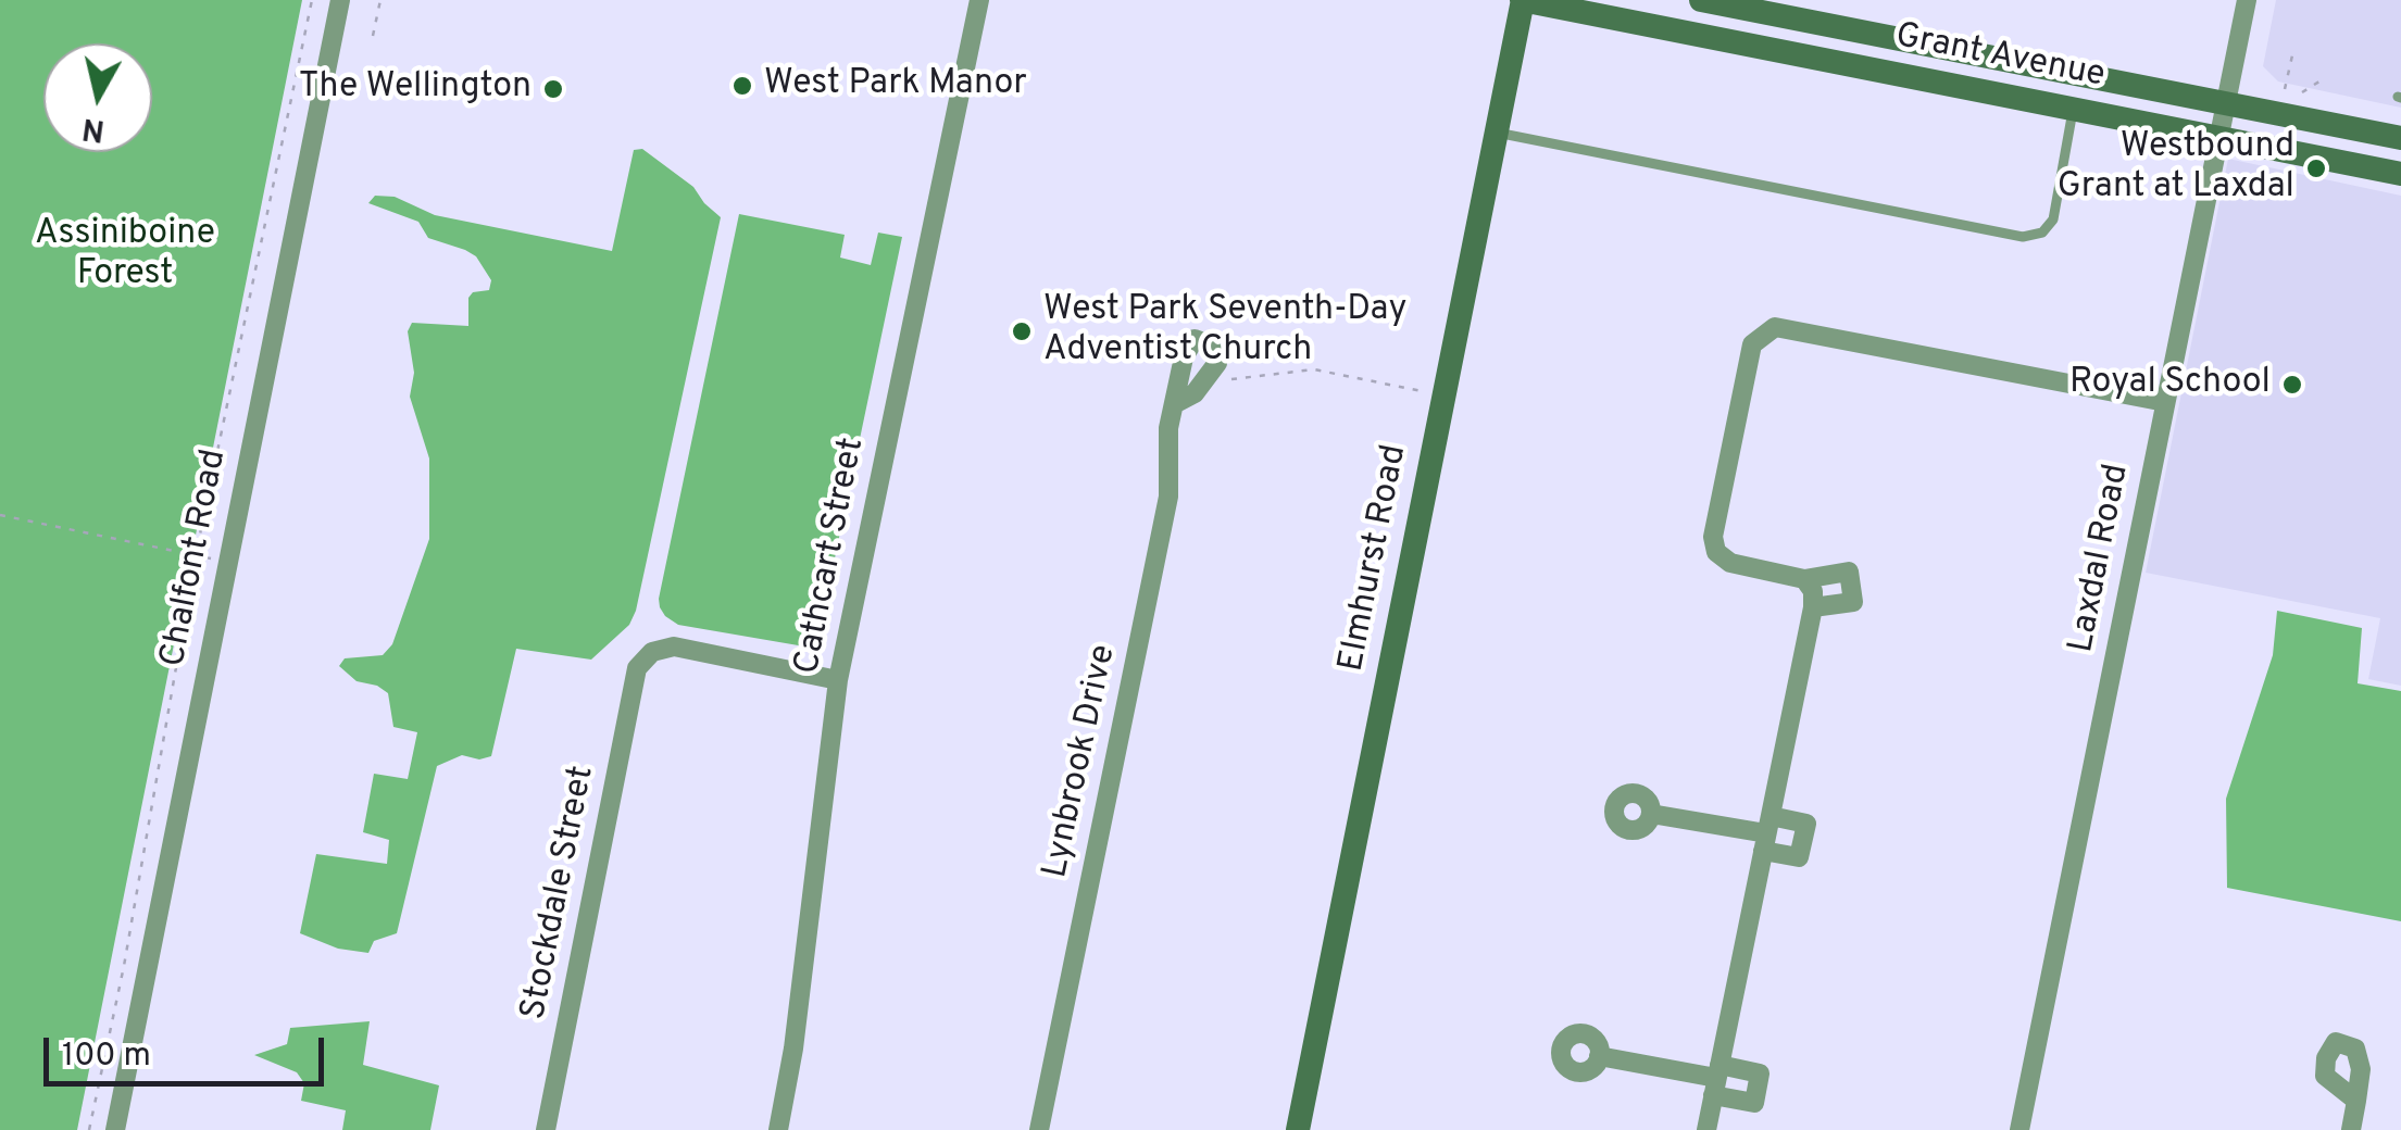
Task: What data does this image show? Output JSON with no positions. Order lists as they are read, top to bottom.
{
  "streets": {
    "main road": ["Grant Avenue", "Elmhurst Road"],
    "street": [
      "Cathcart Street",
      "Chalfont Road",
      "Laxdal Road",
      "Lynbrook Drive",
      "Stockdale Street"
    ]
  },
  "crossings": [
    ["Grant Avenue", "Elmhurst Road"],
    ["Grant Avenue", "Laxdal Road"],
    ["Cathcart Street", "Stockdale Street"]
  ],
  "parks": ["Assiniboine Forest"],
  "places": [
    "West Park Manor",
    "The Wellington",
    "Westbound Grant at Laxdal",
    "West Park Seventh-Day Adventist Church",
    "Royal School"
  ],
  "scale_bar": "100 m",
  "north": "bottom"
}
